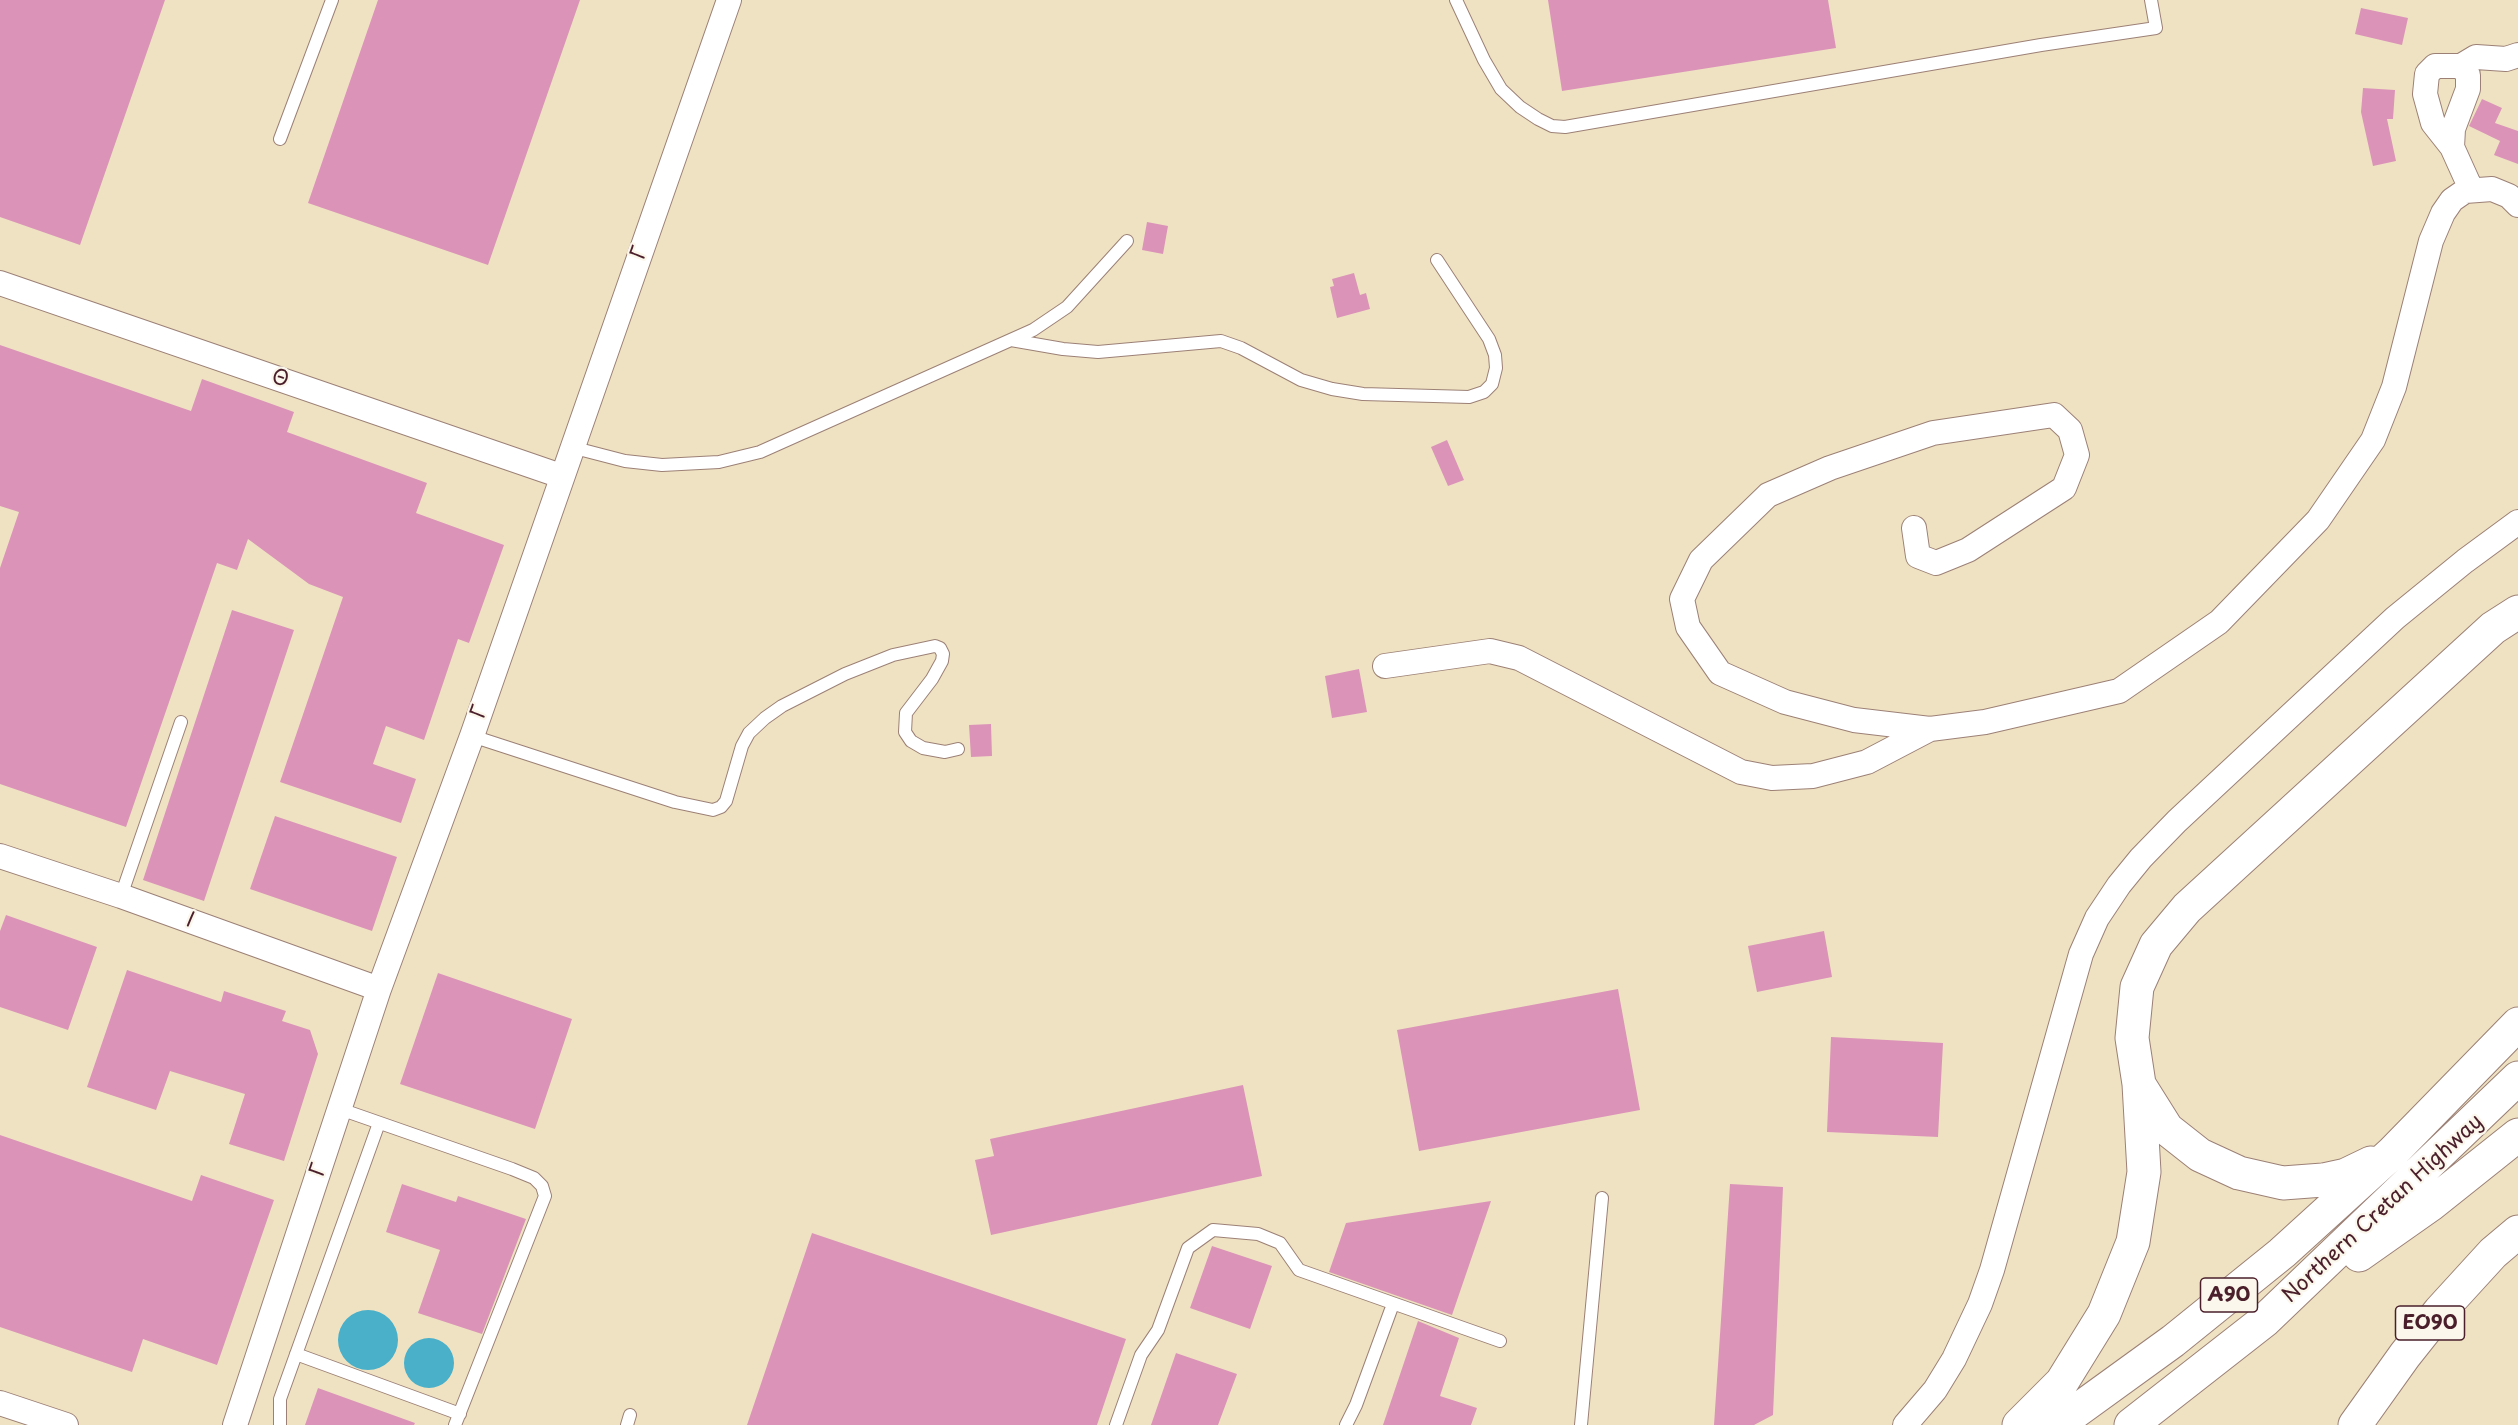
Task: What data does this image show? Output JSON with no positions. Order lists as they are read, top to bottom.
{
  "streets": {
    "main road": ["Northern Cretan Highway", "Α90", "ΕΟ90"],
    "street": ["Γ", "Θ", "Ι"]
  },
  "crossings": [
    ["Γ", "Θ"],
    ["Γ", "Ι"]
  ]
}
